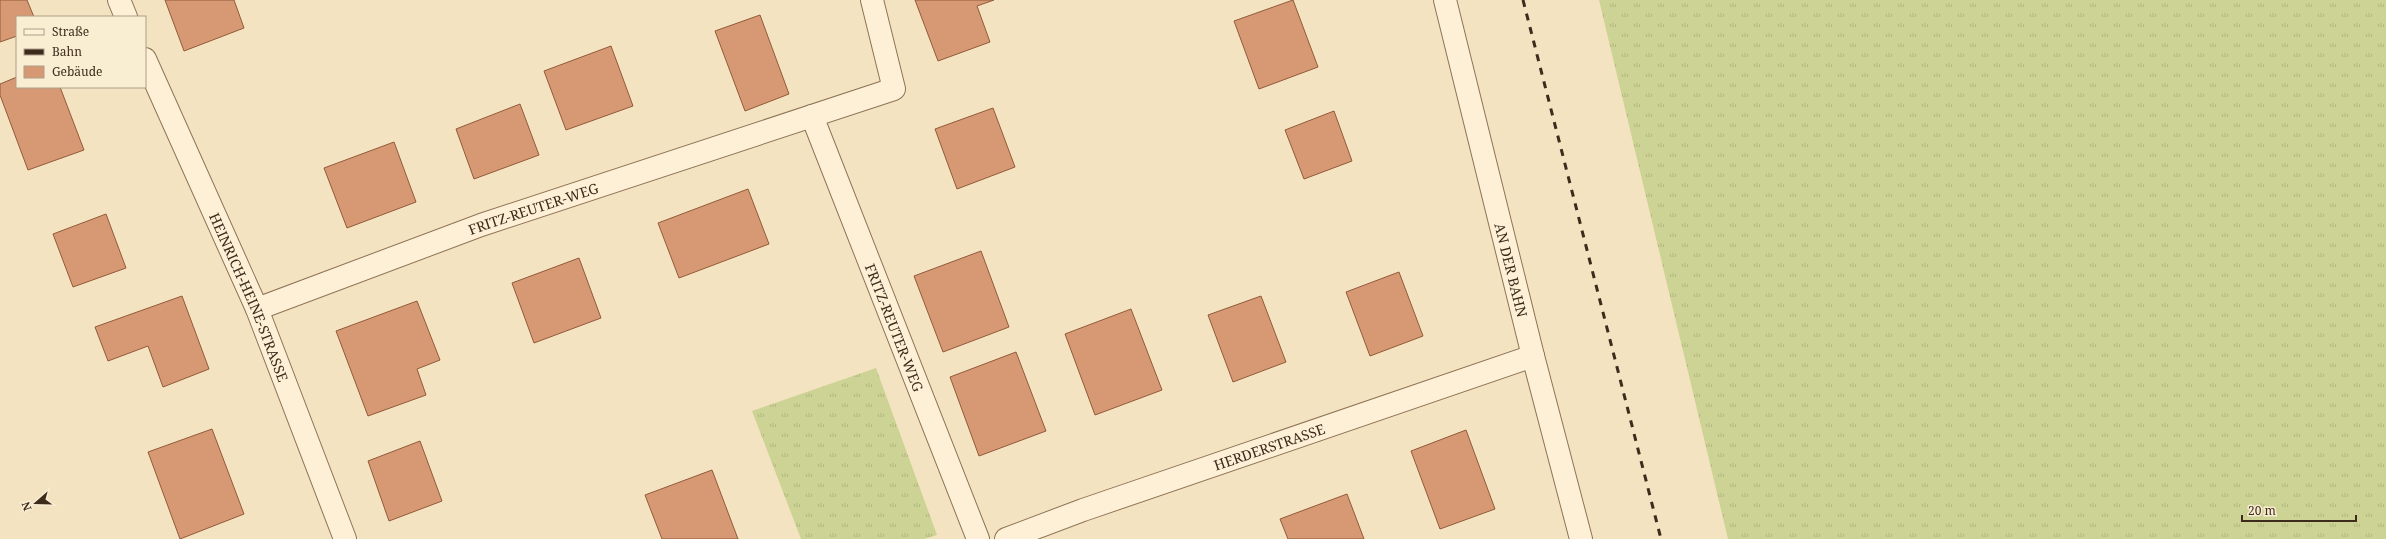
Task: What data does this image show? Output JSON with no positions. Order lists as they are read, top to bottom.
{
  "streets": {
    "street": [
      "FRITZ-REUTER-WEG",
      "AN DER BAHN",
      "HEINRICH-HEINE-STRASSE",
      "HERDERSTRASSE"
    ]
  },
  "crossings": [
    ["FRITZ-REUTER-WEG", "HEINRICH-HEINE-STRASSE"],
    ["AN DER BAHN", "HERDERSTRASSE"]
  ],
  "legend": ["Straße", "Bahn", "Gebäude"],
  "scale_bar": "20 m",
  "north": "left"
}
